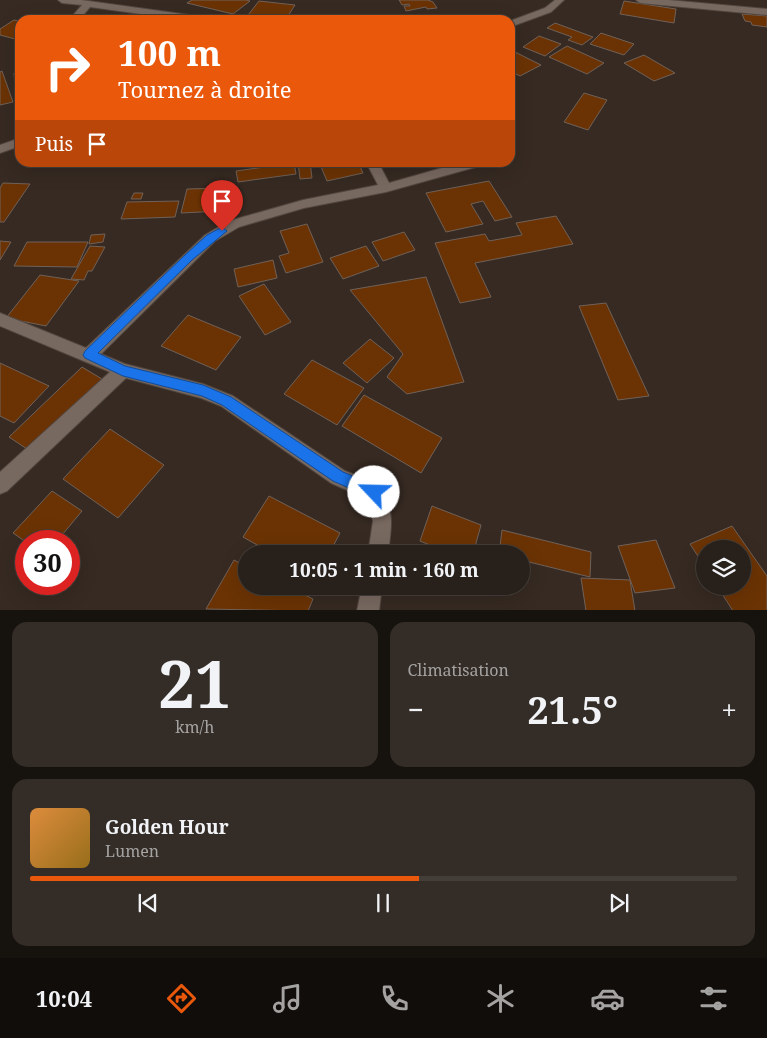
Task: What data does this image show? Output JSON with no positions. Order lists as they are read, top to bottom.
{
  "page": {
    "turn": ["100 m", "Tournez à droite"],
    "then": "Puis",
    "limit": "30",
    "trip": "10:05 · 1 min · 160 m",
    "tile": [
      ["21", "km/h"],
      "Climatisation"
    ],
    "heat": ["−", "21.5°", "+"],
    "song": ["Golden Hour", "Lumen"],
    "tabs": "10:04"
  }
}
